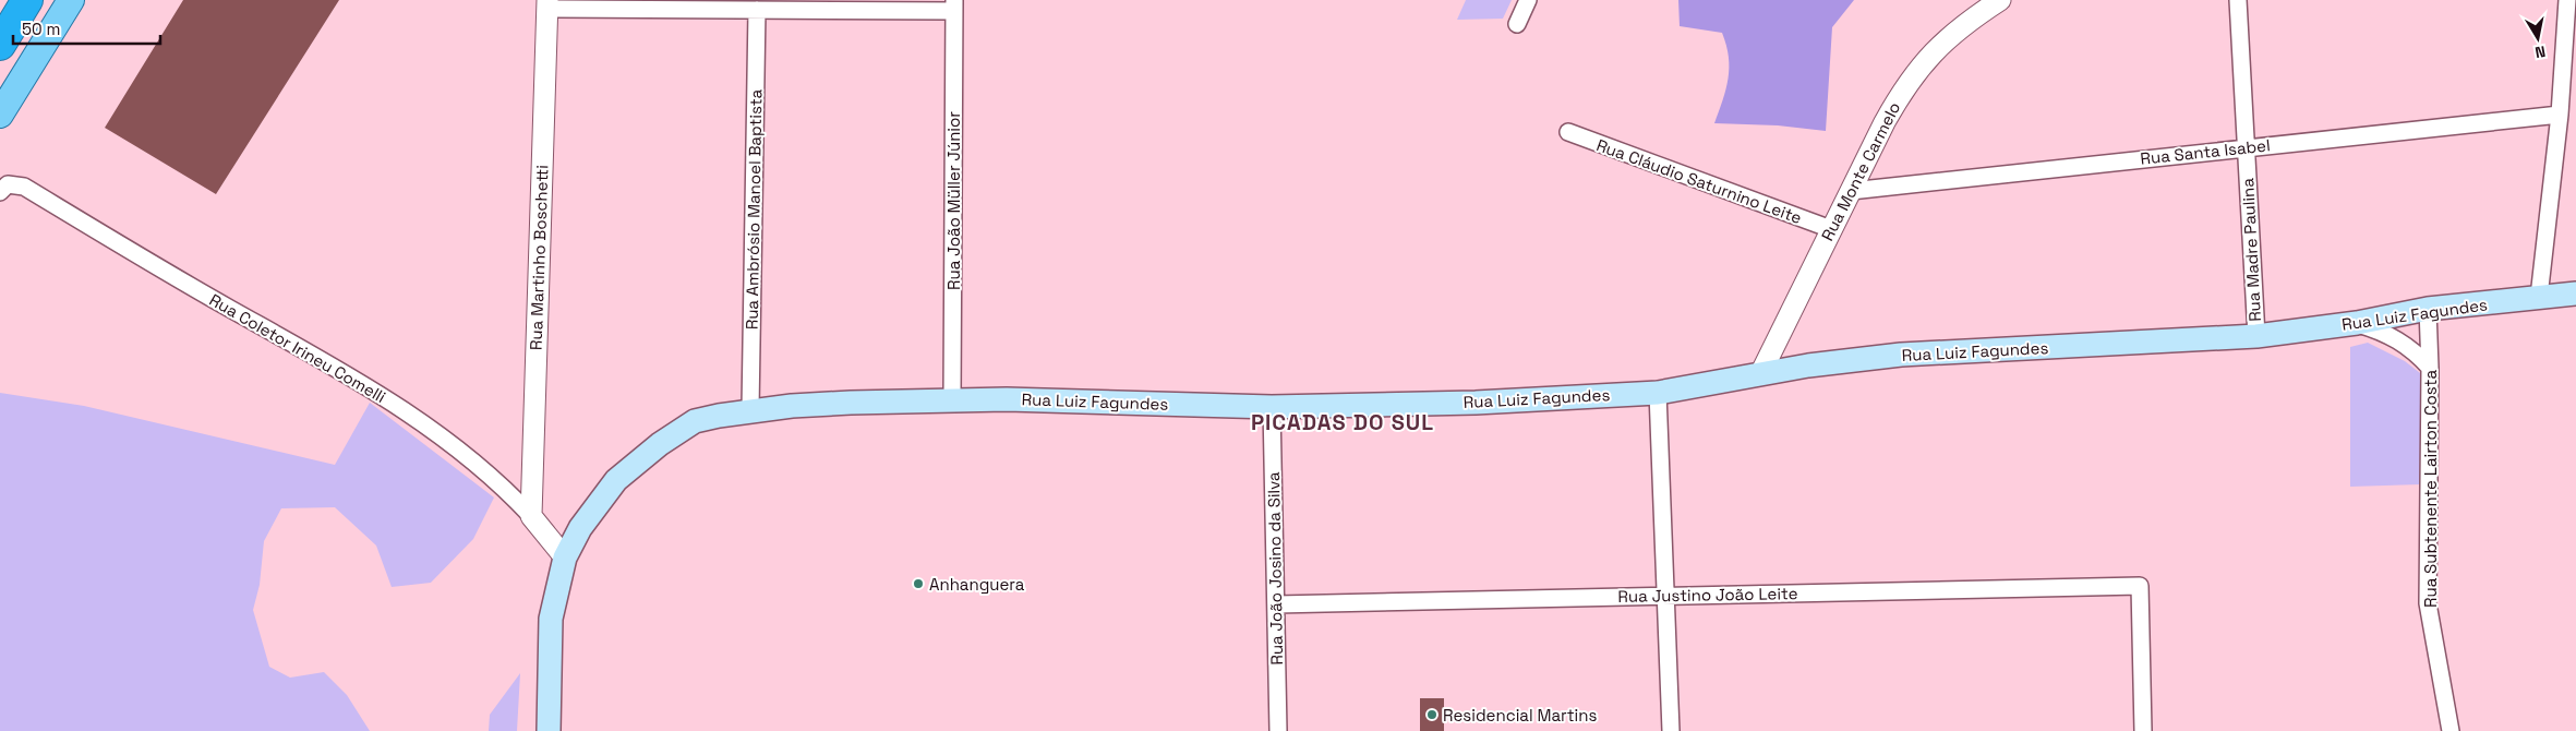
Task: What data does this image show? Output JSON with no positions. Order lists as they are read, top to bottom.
{
  "streets": {
    "main road": ["Rua Luiz Fagundes"],
    "street": [
      "Rua Santa Isabel",
      "Rua Monte Carmelo",
      "Rua Cláudio Saturnino Leite",
      "Rua João Müller Júnior",
      "Rua Ambrósio Manoel Baptista",
      "Rua Madre Paulina",
      "Rua Martinho Boschetti",
      "Rua Coletor Irineu Comelli",
      "Rua Subtenente Lairton Costa",
      "Rua João Josino da Silva",
      "Rua Justino João Leite"
    ]
  },
  "crossings": [
    ["Rua Santa Isabel", "Rua Monte Carmelo"],
    ["Rua Santa Isabel", "Rua Madre Paulina"],
    ["Rua Monte Carmelo", "Rua Cláudio Saturnino Leite"],
    ["Rua Monte Carmelo", "Rua Luiz Fagundes"],
    ["Rua João Müller Júnior", "Rua Luiz Fagundes"],
    ["Rua Ambrósio Manoel Baptista", "Rua Luiz Fagundes"],
    ["Rua Madre Paulina", "Rua Luiz Fagundes"],
    ["Rua Martinho Boschetti", "Rua Coletor Irineu Comelli"],
    ["Rua Luiz Fagundes", "Rua Coletor Irineu Comelli"],
    ["Rua Luiz Fagundes", "Rua Subtenente Lairton Costa"],
    ["Rua Luiz Fagundes", "Rua João Josino da Silva"],
    ["Rua João Josino da Silva", "Rua Justino João Leite"]
  ],
  "districts": ["PICADAS DO SUL"],
  "places": ["Anhanguera", "Residencial Martins"],
  "scale_bar": "50 m",
  "north": "bottom"
}
